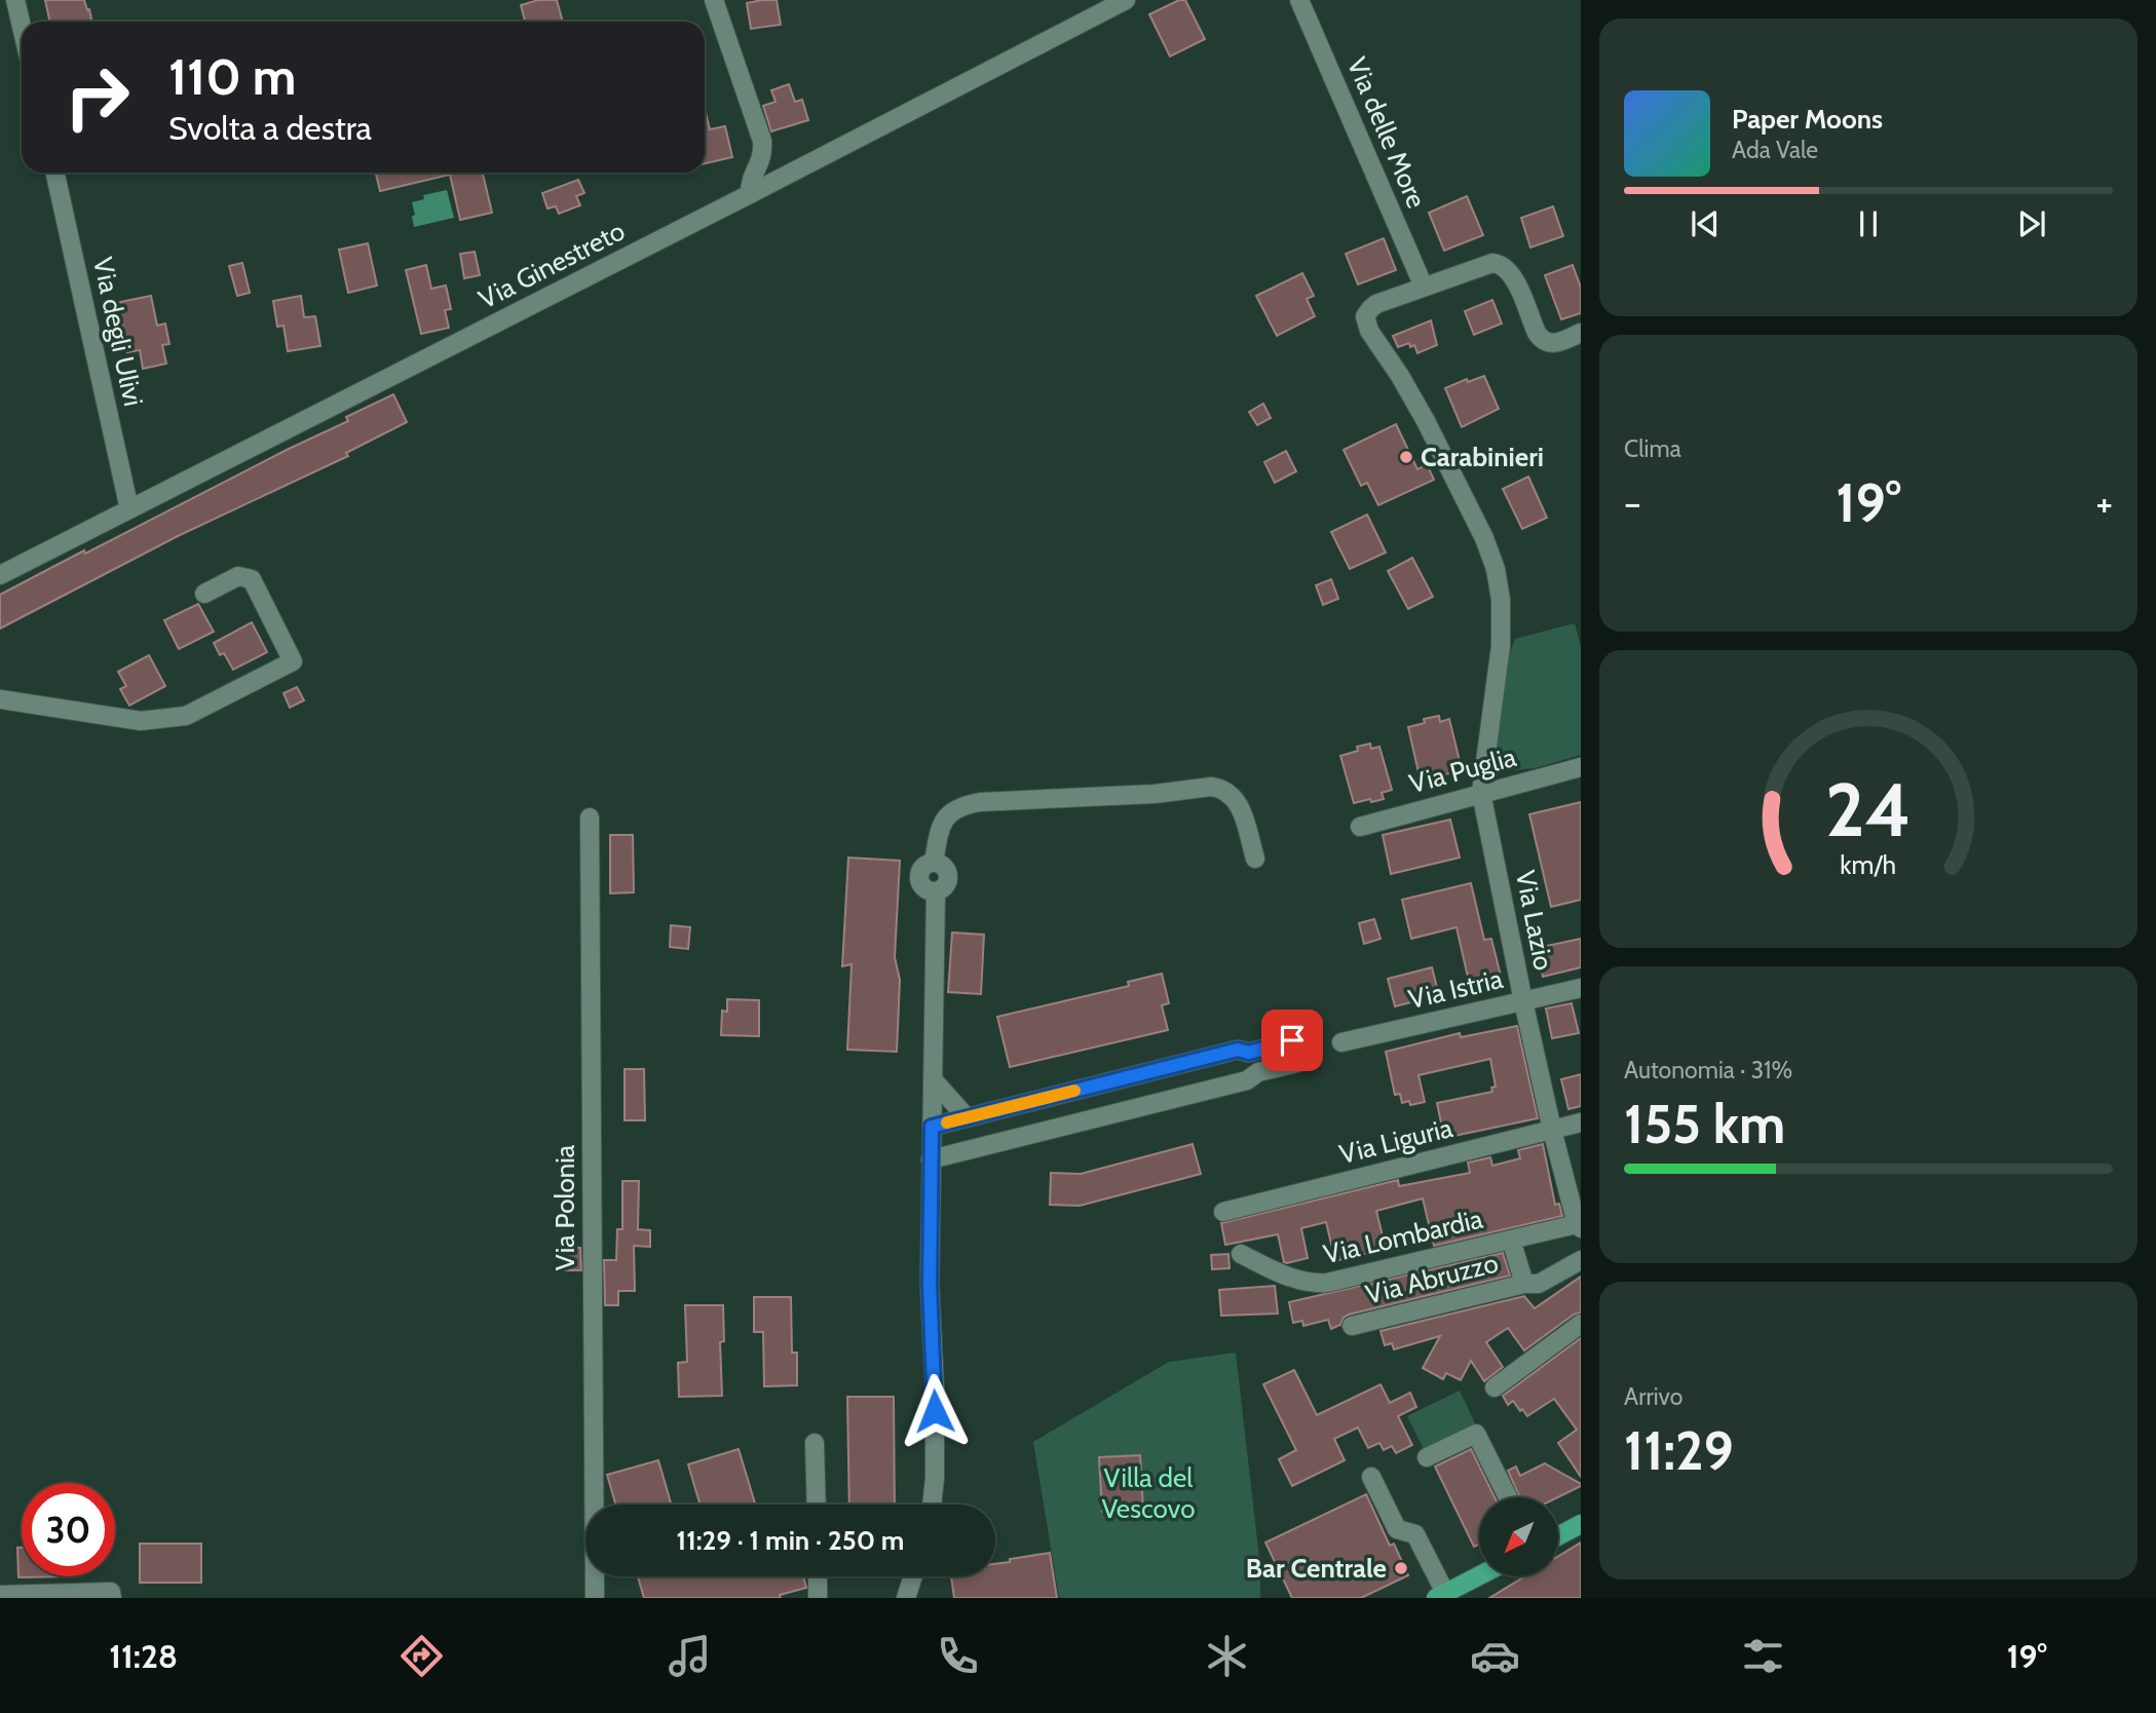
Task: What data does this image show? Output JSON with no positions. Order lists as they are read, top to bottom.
{
  "streets": {
    "street": [
      "Via delle More",
      "Via Ginestreto",
      "Via degli Ulivi",
      "Via Puglia",
      "Via Lazio",
      "Via Istria",
      "Via Liguria",
      "Via Polonia",
      "Via Lombardia",
      "Via Abruzzo"
    ]
  },
  "crossings": [
    ["Via delle More", "Via Lazio"],
    ["Via Ginestreto", "Via degli Ulivi"],
    ["Via Puglia", "Via Lazio"],
    ["Via Lazio", "Via Istria"],
    ["Via Lazio", "Via Liguria"],
    ["Via Lazio", "Via Lombardia"]
  ],
  "parks": ["Villa del Vescovo"],
  "places": ["Carabinieri", "Bar Centrale"],
  "north": "bottom left",
  "page": {
    "turn": ["110 m", "Svolta a destra"],
    "song": ["Paper Moons", "Ada Vale"],
    "tile": [
      "Clima",
      ["Autonomia · 31%", "155 km"],
      ["Arrivo", "11:29"]
    ],
    "heat": ["−", "19°", "+"],
    "limit": "30",
    "trip": "11:29 · 1 min · 250 m",
    "tabs": ["11:28", "19°"],
    "gauge": ["24", "km/h"]
  }
}
